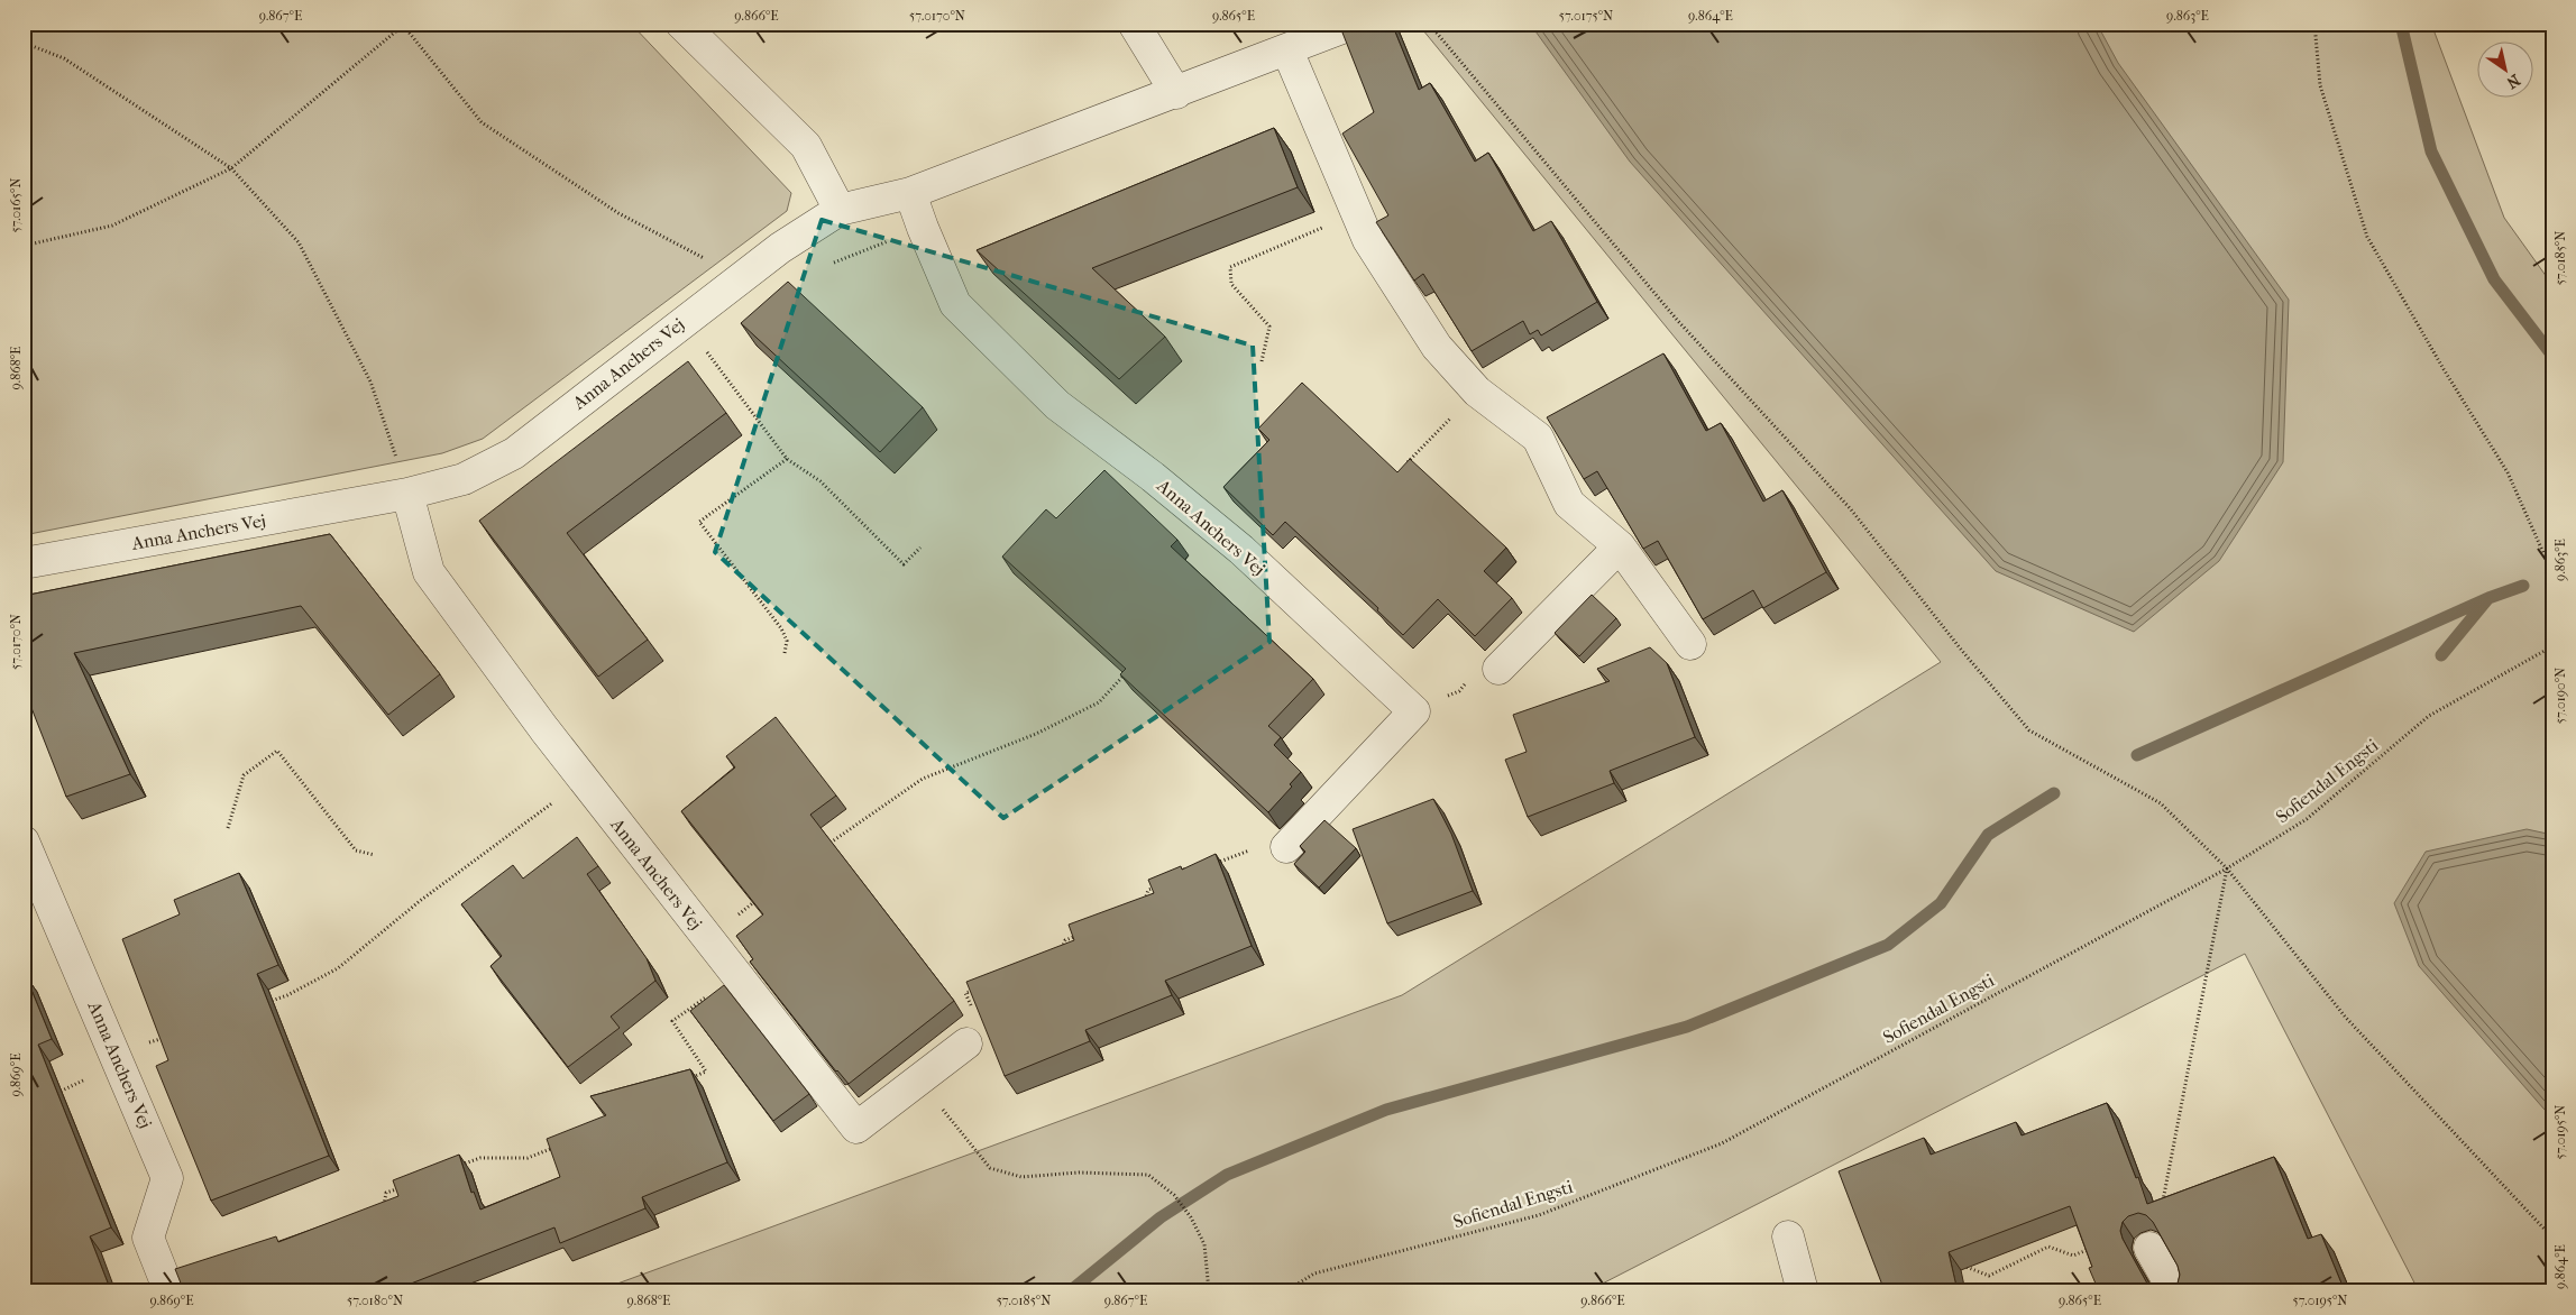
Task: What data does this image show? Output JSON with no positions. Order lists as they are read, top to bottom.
{
  "streets": {
    "street": ["Anna Anchers Vej"],
    "path": ["Sofiendal Engsti"]
  },
  "north": "bottom right",
  "coordinates": [
    "9.867°E",
    "9.866°E",
    "57.0170°N",
    "9.865°E",
    "57.0175°N",
    "9.864°E",
    "9.863°E",
    "57.0165°N",
    "57.0185°N",
    "9.868°E",
    "57.0190°N",
    "9.869°E",
    "57.0195°N",
    "57.0180°N"
  ]
}
